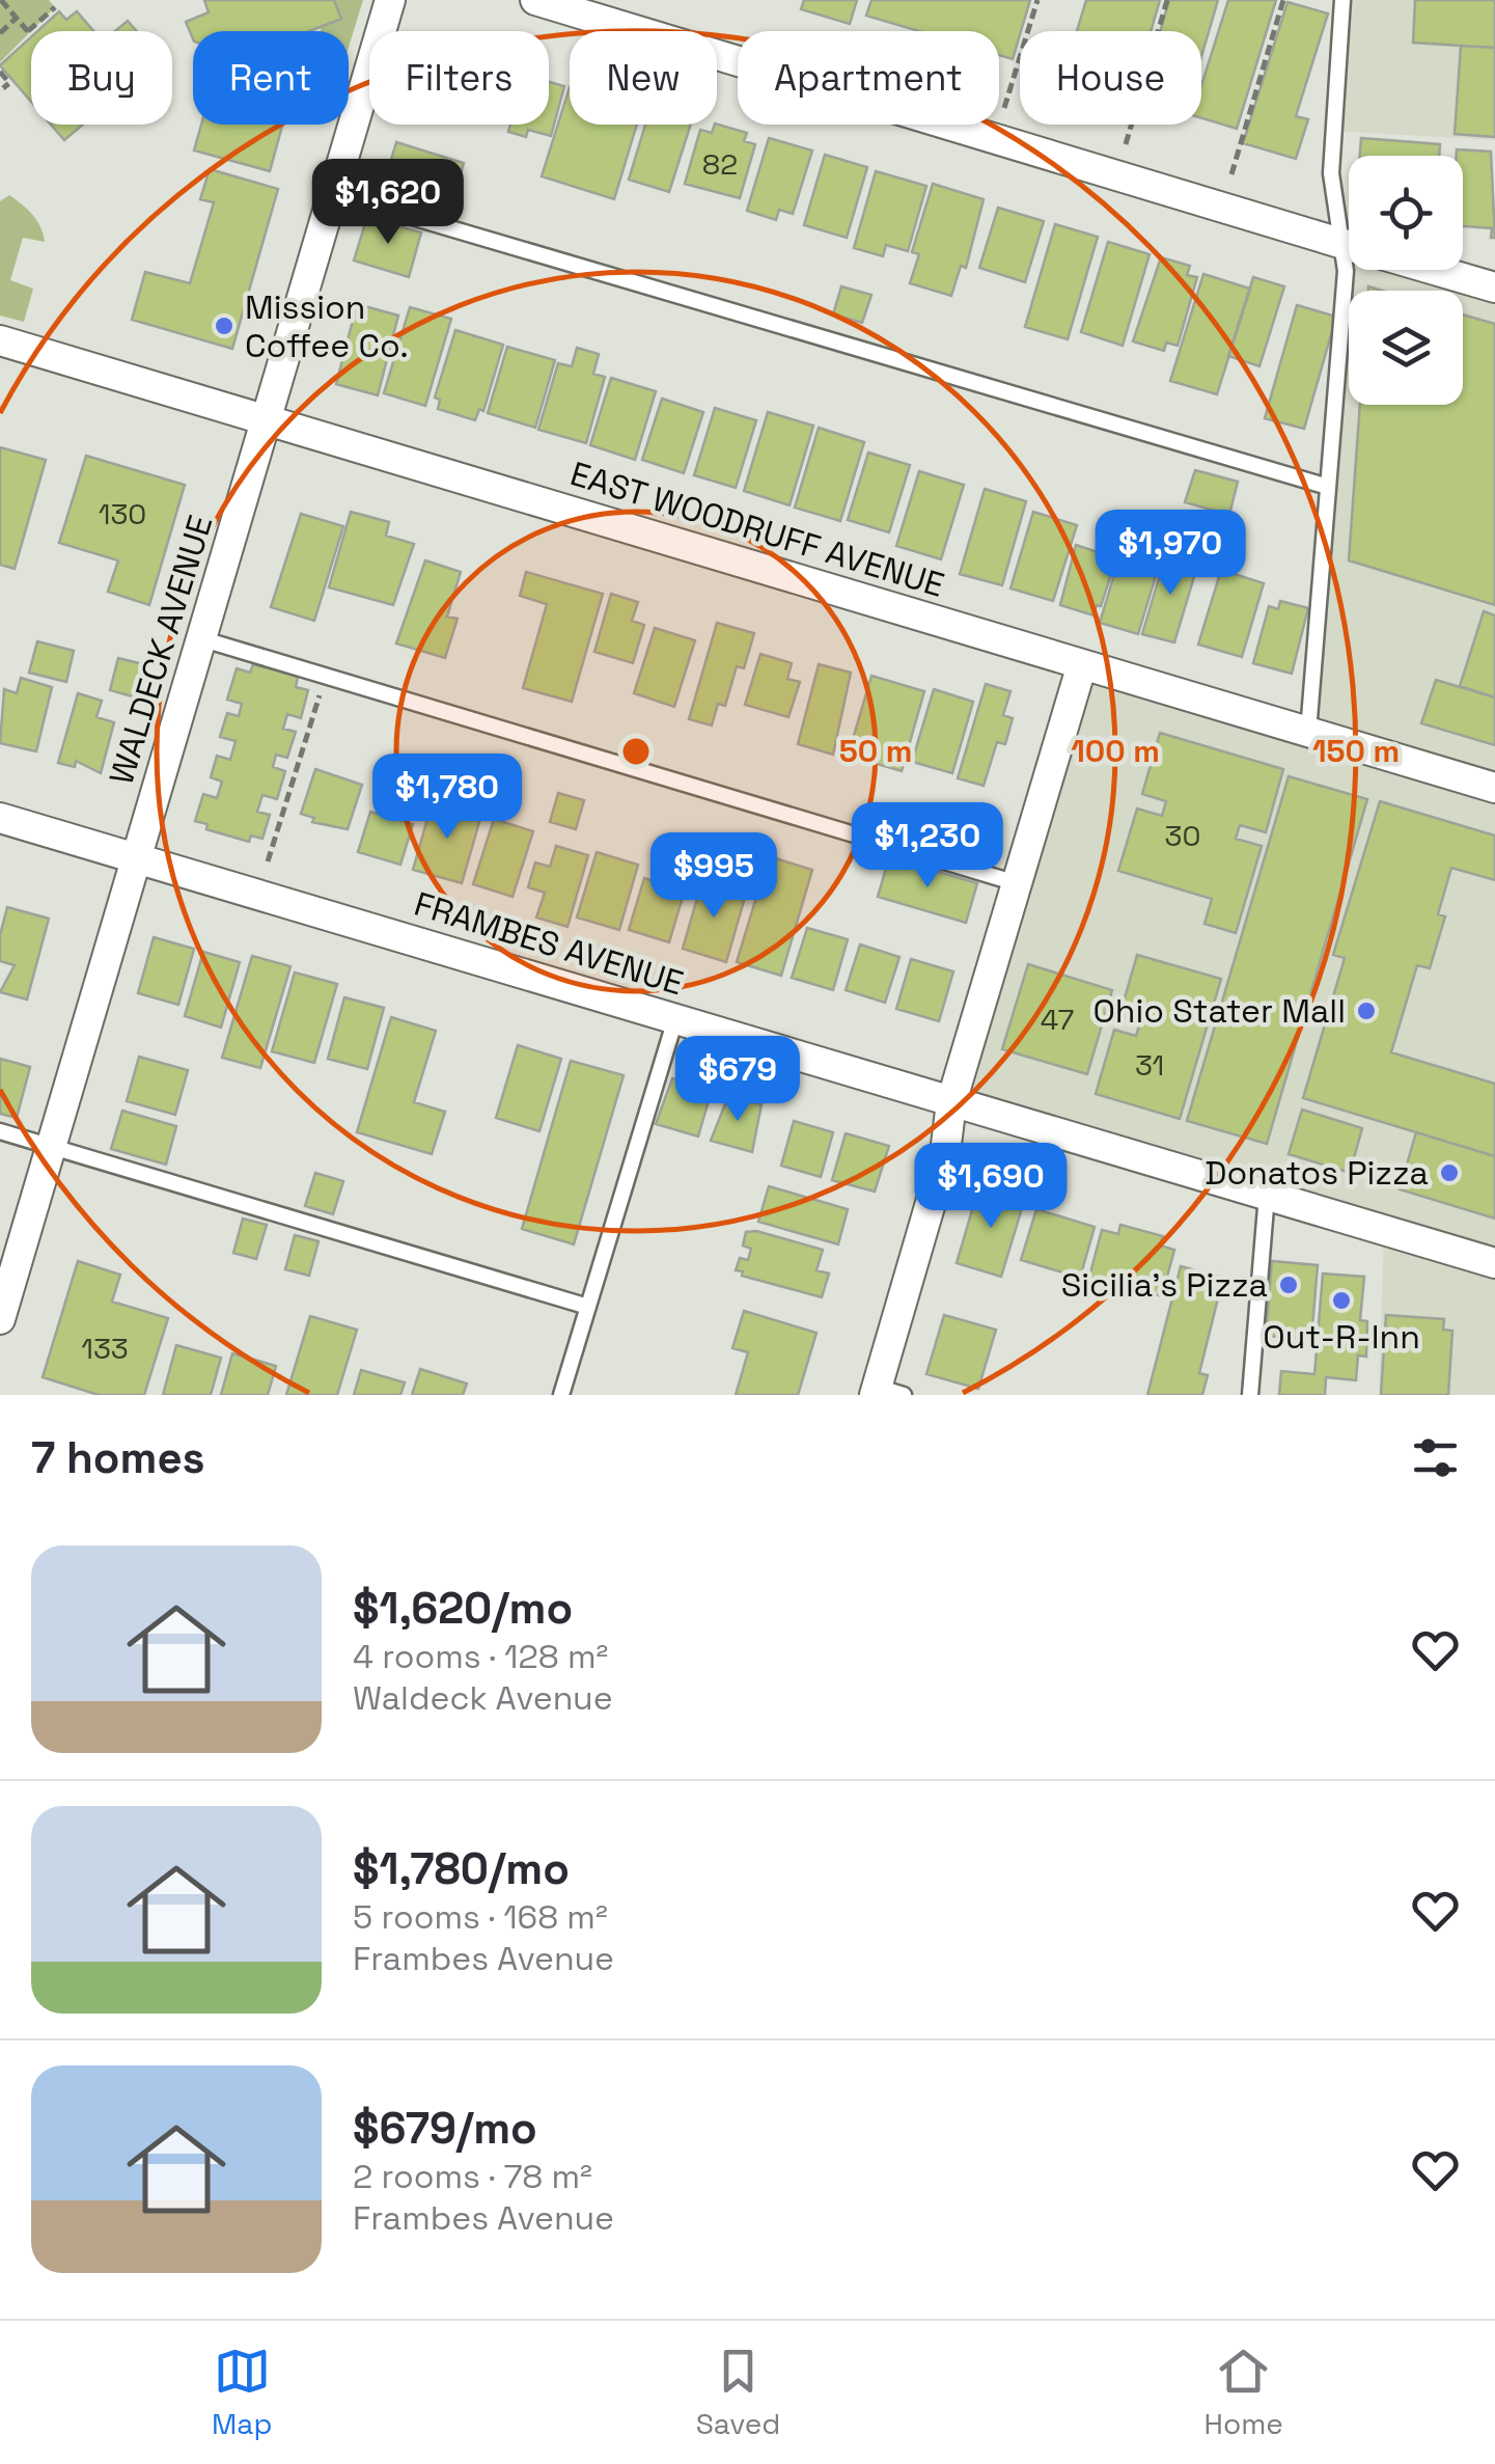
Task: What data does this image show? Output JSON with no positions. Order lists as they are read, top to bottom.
{
  "streets": {
    "street": ["EAST WOODRUFF AVENUE", "WALDECK AVENUE", "FRAMBES AVENUE"]
  },
  "crossings": [
    ["EAST WOODRUFF AVENUE", "WALDECK AVENUE"],
    ["WALDECK AVENUE", "FRAMBES AVENUE"]
  ],
  "places": [
    "Mission Coffee Co.",
    "Ohio Stater Mall",
    "Donatos Pizza",
    "Sicilia's Pizza",
    "Out-R-Inn"
  ],
  "house_numbers": [
    "82",
    "130",
    "30",
    "47",
    "31",
    "133"
  ],
  "page": {
    "chip": [
      "Buy",
      "Rent",
      "Filters",
      "New",
      "Apartment",
      "House"
    ],
    "price": [
      "$1,620",
      "$1,970",
      "$1,780",
      "$1,230",
      "$995",
      "$679",
      "$1,690"
    ],
    "heading": "7 homes",
    "list": [
      {
        "name": "$1,620/mo",
        "note": "4 rooms · 128 m² · Waldeck Avenue"
      },
      {
        "name": "$1,780/mo",
        "note": "5 rooms · 168 m² · Frambes Avenue"
      },
      {
        "name": "$679/mo",
        "note": "2 rooms · 78 m² · Frambes Avenue"
      }
    ],
    "tabs": ["Map", "Saved", "Home"]
  },
  "rings": ["50 m", "100 m", "150 m"]
}
